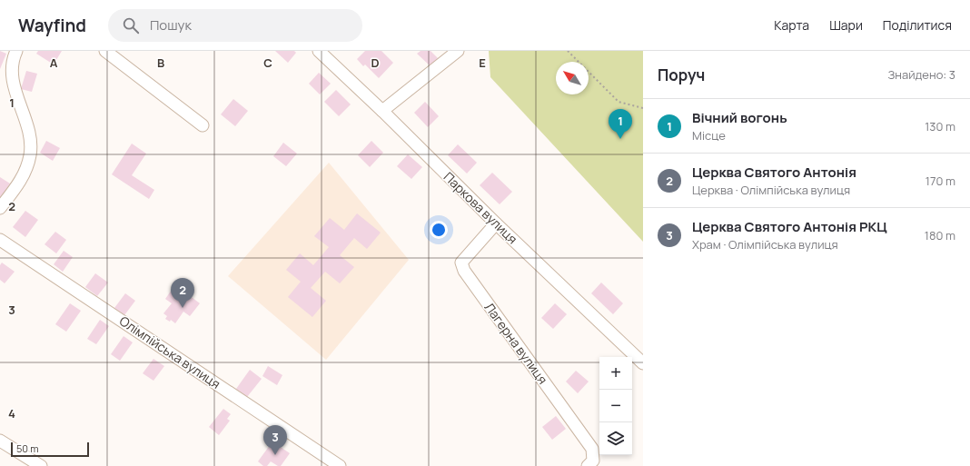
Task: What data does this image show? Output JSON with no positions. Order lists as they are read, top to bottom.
{
  "streets": {
    "street": ["Паркова вулиця", "Лагерна вулиця", "Олімпійська вулиця"]
  },
  "crossings": [
    ["Паркова вулиця", "Лагерна вулиця"]
  ],
  "scale_bar": "50 m",
  "north": "top left",
  "page": {
    "header": "Wayfind",
    "search": "Пошук",
    "nav": ["Карта", "Шари", "Поділитися"],
    "heading": ["Поруч", "Знайдено: 3"],
    "list": [
      {
        "mark": "1",
        "name": "Вічний вогонь",
        "note": "Місце",
        "value": "130 m"
      },
      {
        "mark": "2",
        "name": "Церква Святого Антонія",
        "note": "Церква · Олімпійська вулиця",
        "value": "170 m"
      },
      {
        "mark": "3",
        "name": "Церква Святого Антонія РКЦ",
        "note": "Храм · Олімпійська вулиця",
        "value": "180 m"
      }
    ],
    "pins": ["1", "2", "3"],
    "map_buttons": ["+", "−"],
    "scale": "50 m"
  },
  "grid": {
    "columns": [
      "A",
      "B",
      "C",
      "D",
      "E"
    ],
    "rows": [
      "1",
      "2",
      "3",
      "4"
    ]
  }
}
